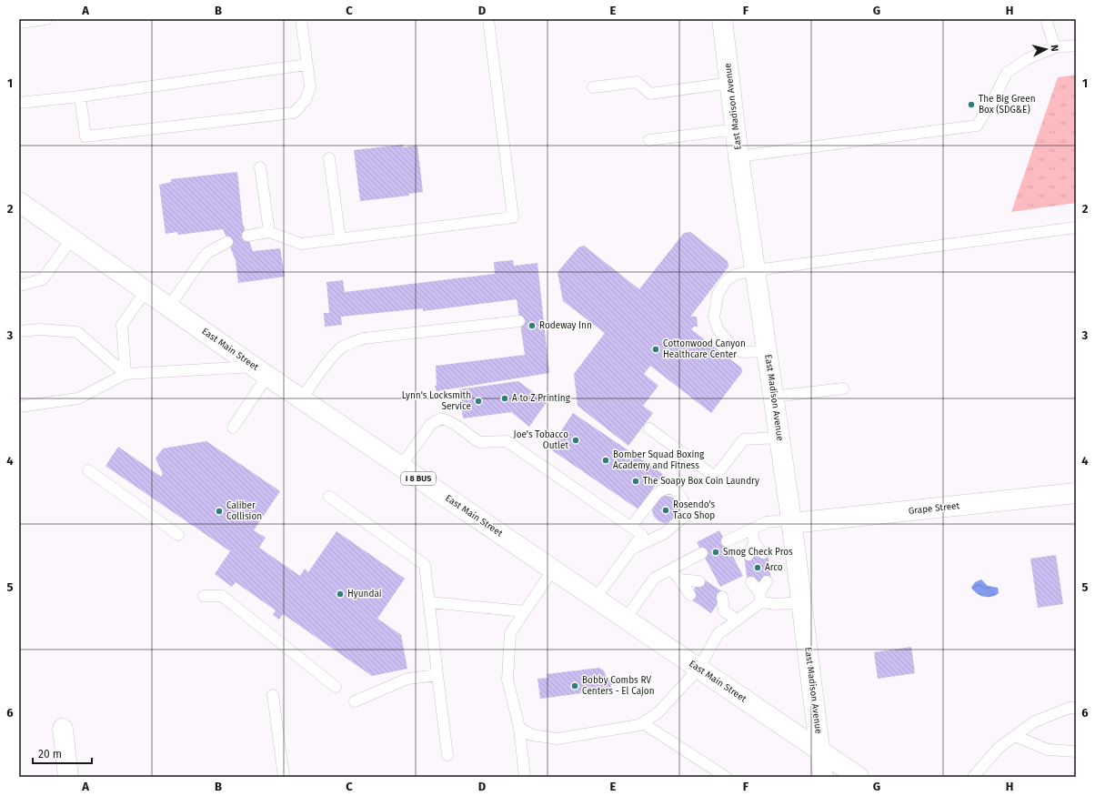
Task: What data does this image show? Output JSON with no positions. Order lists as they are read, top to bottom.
{
  "streets": {
    "street": [
      "East Madison Avenue",
      "East Main Street",
      "I 8 BUS",
      "Grape Street"
    ]
  },
  "crossings": [
    ["East Madison Avenue", "East Main Street"],
    ["East Madison Avenue", "Grape Street"]
  ],
  "places": [
    "The Big Green Box (SDG&E)",
    "Rodeway Inn",
    "Cottonwood Canyon Healthcare Center",
    "A to Z Printing",
    "Lynn's Locksmith Service",
    "Joe's Tobacco Outlet",
    "Bomber Squad Boxing Academy and Fitness",
    "The Soapy Box Coin Laundry",
    "Rosendo's Taco Shop",
    "Caliber Collision",
    "Smog Check Pros",
    "Arco",
    "Hyundai",
    "Bobby Combs RV Centers - El Cajon"
  ],
  "scale_bar": "20 m",
  "north": "right",
  "grid": {
    "columns": [
      "A",
      "B",
      "C",
      "D",
      "E",
      "F",
      "G",
      "H"
    ],
    "rows": [
      "1",
      "2",
      "3",
      "4",
      "5",
      "6"
    ]
  }
}
